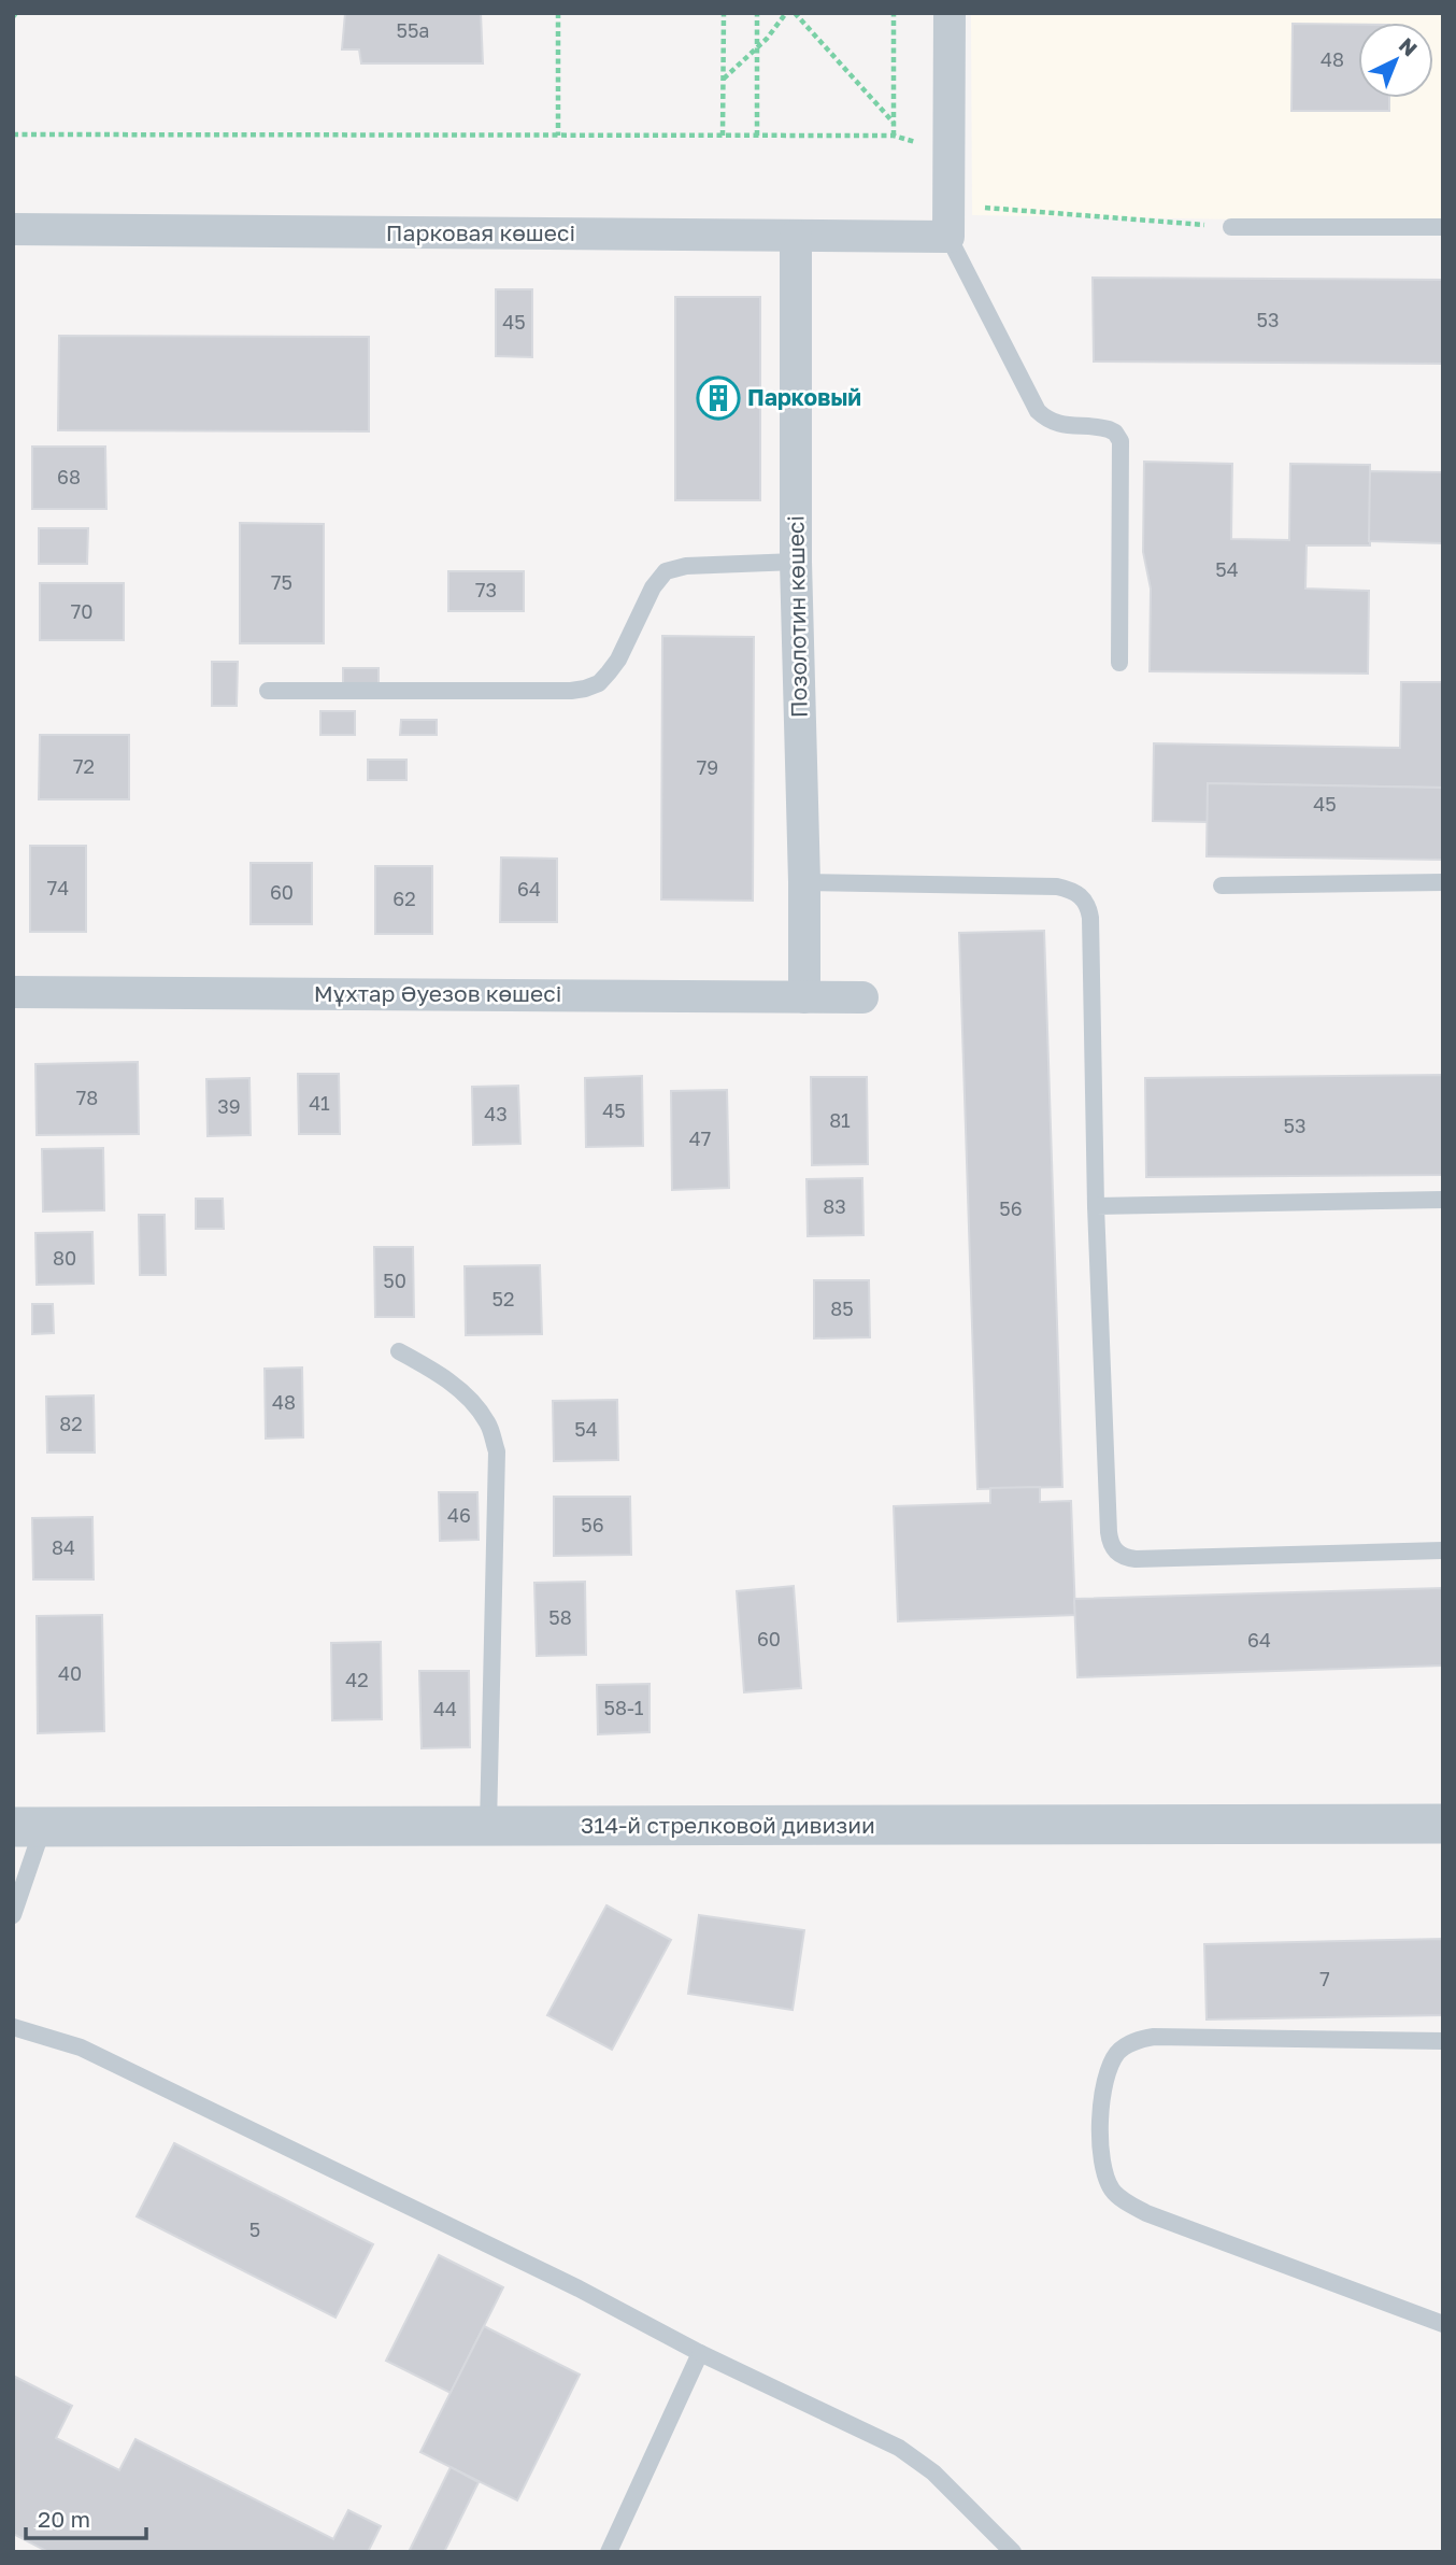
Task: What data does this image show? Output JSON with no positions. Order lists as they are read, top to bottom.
{
  "streets": {
    "street": [
      "Парковая көшесі",
      "Позолотин көшесі",
      "Мұхтар Әуезов көшесі",
      "314-й стрелковой дивизии"
    ]
  },
  "crossings": [
    ["Парковая көшесі", "Позолотин көшесі"],
    ["Позолотин көшесі", "Мұхтар Әуезов көшесі"]
  ],
  "places": {
    "building": ["Парковый"]
  },
  "house_numbers": [
    "55а",
    "48",
    "53",
    "45",
    "68",
    "54",
    "75",
    "73",
    "70",
    "72",
    "79",
    "45",
    "74",
    "64",
    "60",
    "62",
    "78",
    "41",
    "39",
    "45",
    "43",
    "81",
    "53",
    "47",
    "83",
    "56",
    "80",
    "50",
    "52",
    "85",
    "48",
    "82",
    "54",
    "46",
    "56",
    "84",
    "58",
    "60",
    "64",
    "40",
    "42",
    "58-1",
    "44",
    "7",
    "5"
  ],
  "scale_bar": "20 m",
  "north": "top right"
}
